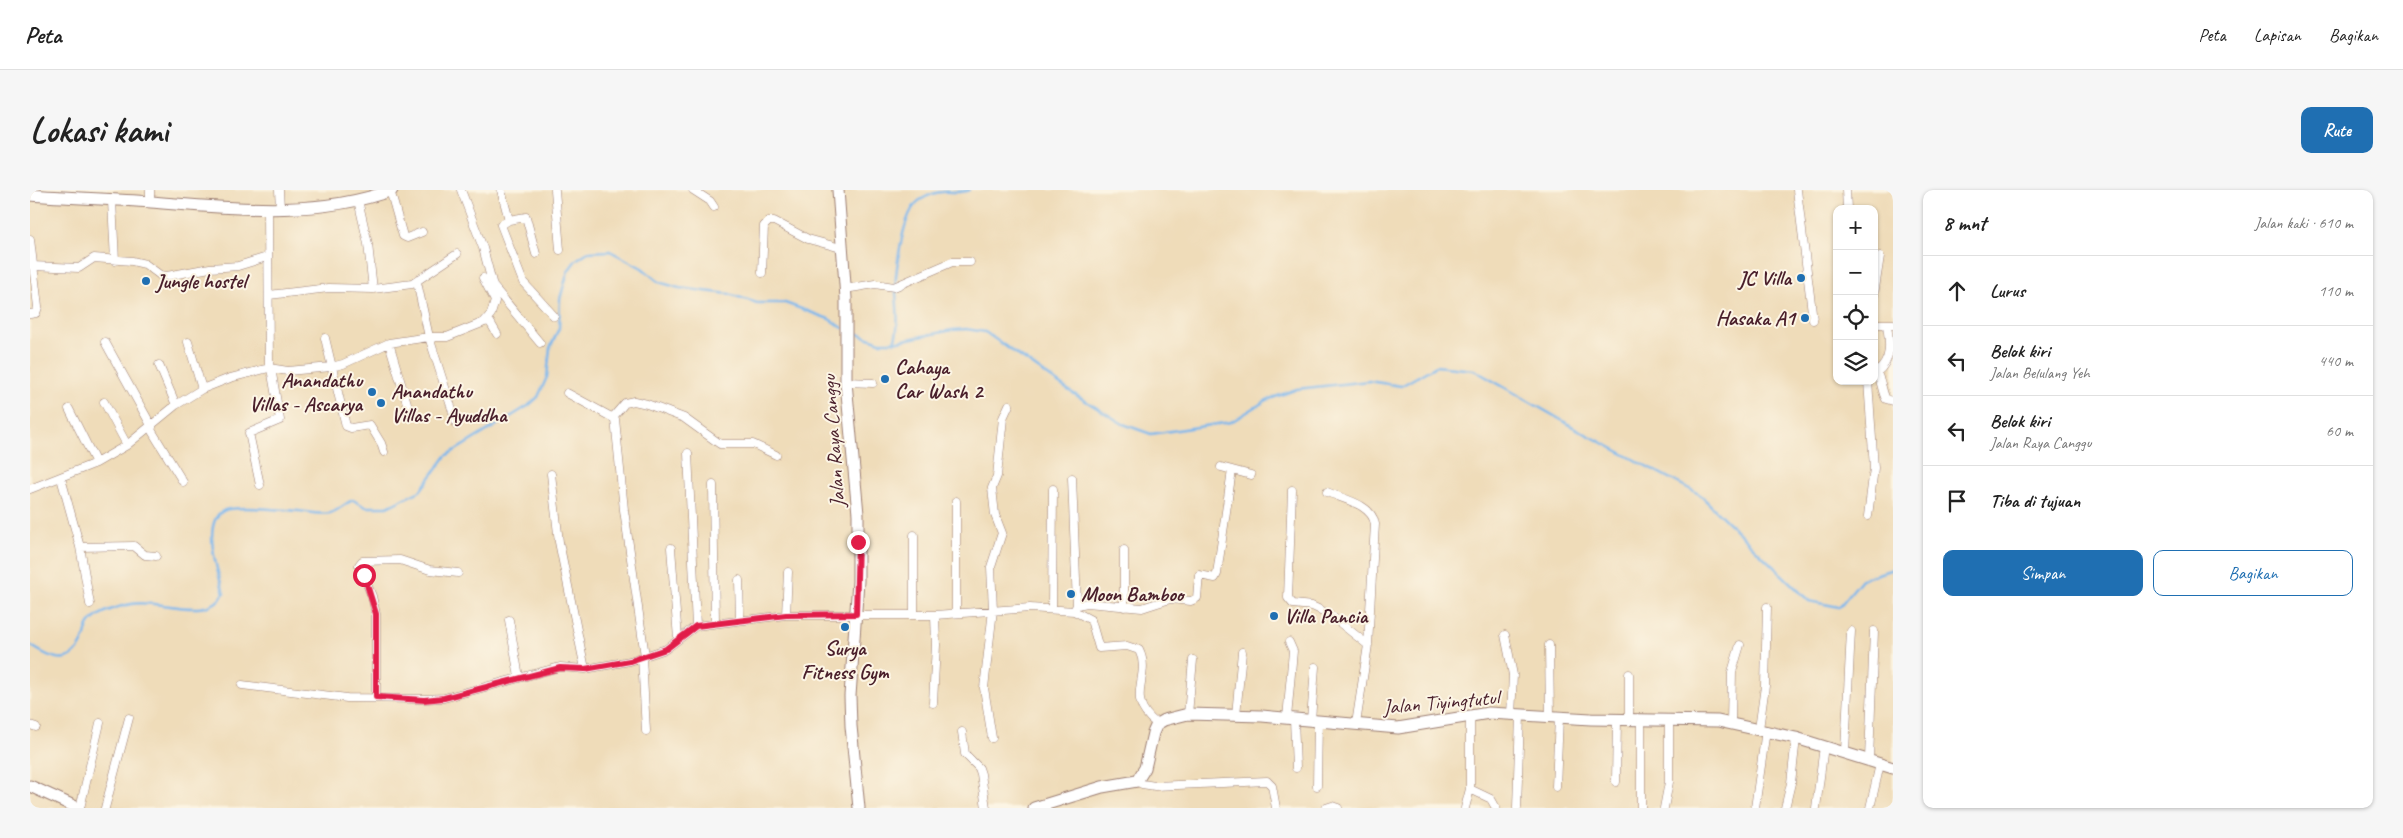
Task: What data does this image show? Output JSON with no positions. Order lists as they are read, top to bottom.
{
  "streets": {
    "street": ["Jalan Raya Canggu", "Jalan Tiyingtutul"]
  },
  "places": [
    "JC Villa",
    "Jungle hostel",
    "Hasaka A1",
    "Cahaya Car Wash 2",
    "Anandathu Villas - Ascarya",
    "Anandathu Villas - Ayuddha",
    "Moon Bamboo",
    "Villa Pancia",
    "Surya Fitness Gym"
  ],
  "page": {
    "header": "Peta",
    "nav": ["Peta", "Lapisan", "Bagikan"],
    "buttons": [
      "Rute",
      ["Simpan", "Bagikan"]
    ],
    "title": "Lokasi kami",
    "heading": ["8 mnt", "Jalan kaki · 610 m"],
    "map_buttons": ["+", "−"],
    "list": [
      ["Lurus", "110 m"],
      ["Belok kiri", "Jalan Belulang Yeh", "440 m"],
      ["Belok kiri", "Jalan Raya Canggu", "60 m"],
      "Tiba di tujuan"
    ]
  }
}
